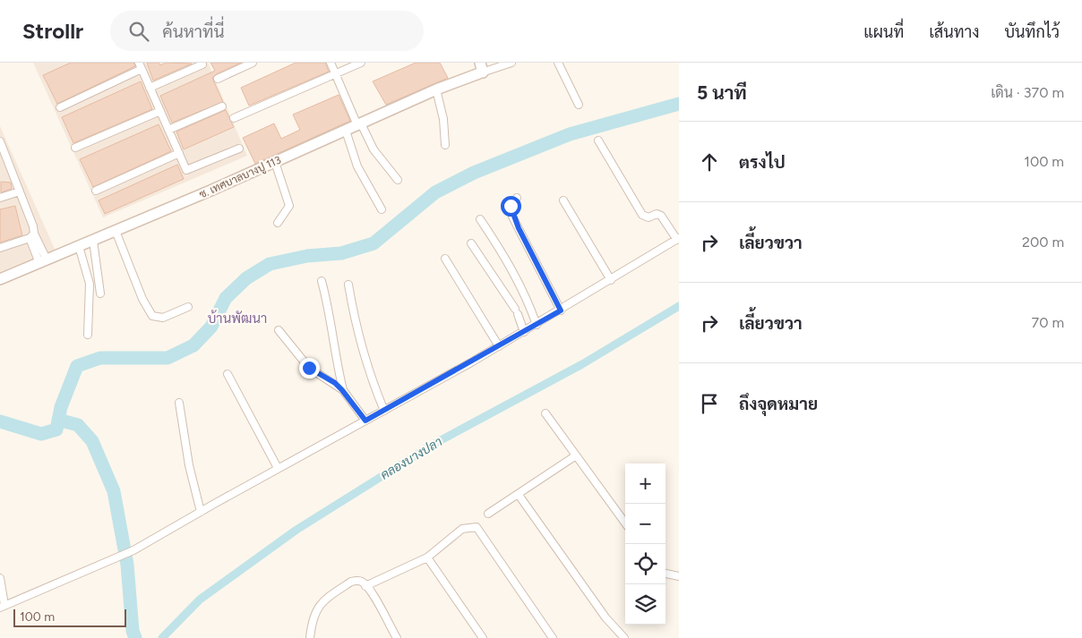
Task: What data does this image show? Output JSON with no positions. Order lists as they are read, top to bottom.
{
  "streets": {
    "street": ["ซ. เทศบาลบางปู 113"]
  },
  "districts": ["บ้านพัฒนา"],
  "water": ["คลองบางปลา"],
  "scale_bar": "100 m",
  "page": {
    "header": "Strollr",
    "search": "ค้นหาที่นี่",
    "nav": ["แผนที่", "เส้นทาง", "บันทึกไว้"],
    "heading": ["5 นาที", "เดิน · 370 m"],
    "list": [
      ["ตรงไป", "100 m"],
      ["เลี้ยวขวา", "200 m"],
      ["เลี้ยวขวา", "70 m"],
      "ถึงจุดหมาย"
    ],
    "map_buttons": ["+", "−"],
    "scale": "100 m"
  }
}
